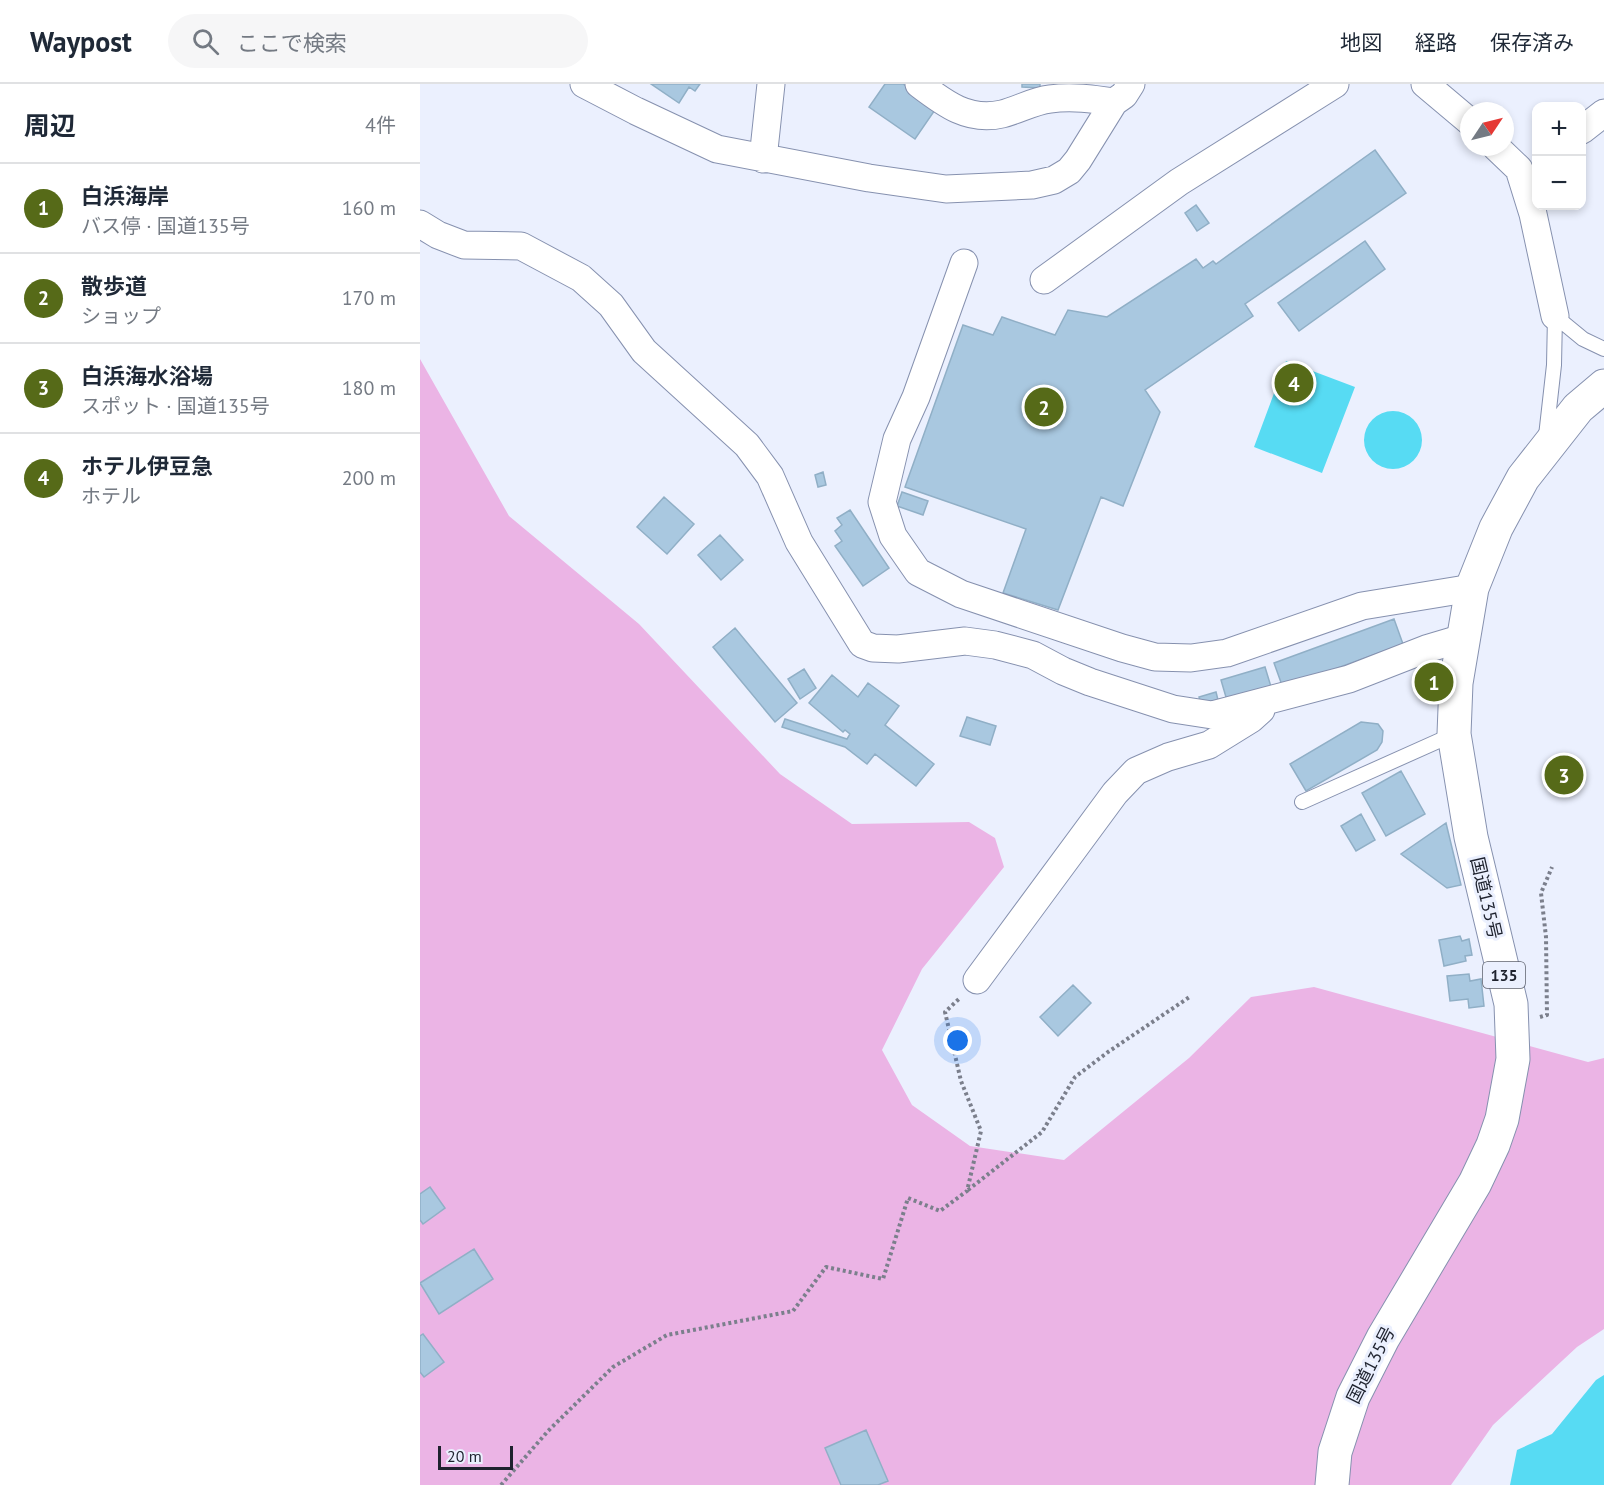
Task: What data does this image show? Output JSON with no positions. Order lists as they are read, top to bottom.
{
  "streets": {
    "highway": ["国道135号", "135"]
  },
  "scale_bar": "20 m",
  "north": "top right",
  "page": {
    "header": "Waypost",
    "search": "ここで検索",
    "nav": ["地図", "経路", "保存済み"],
    "heading": ["周辺", "4件"],
    "map_buttons": ["+", "−"],
    "list": [
      {
        "mark": "1",
        "name": "白浜海岸",
        "note": "バス停 · 国道135号",
        "value": "160 m"
      },
      {
        "mark": "2",
        "name": "散歩道",
        "note": "ショップ",
        "value": "170 m"
      },
      {
        "mark": "3",
        "name": "白浜海水浴場",
        "note": "スポット · 国道135号",
        "value": "180 m"
      },
      {
        "mark": "4",
        "name": "ホテル伊豆急",
        "note": "ホテル",
        "value": "200 m"
      }
    ],
    "pins": [
      "4",
      "2",
      "1",
      "3"
    ],
    "scale": "20 m"
  }
}
